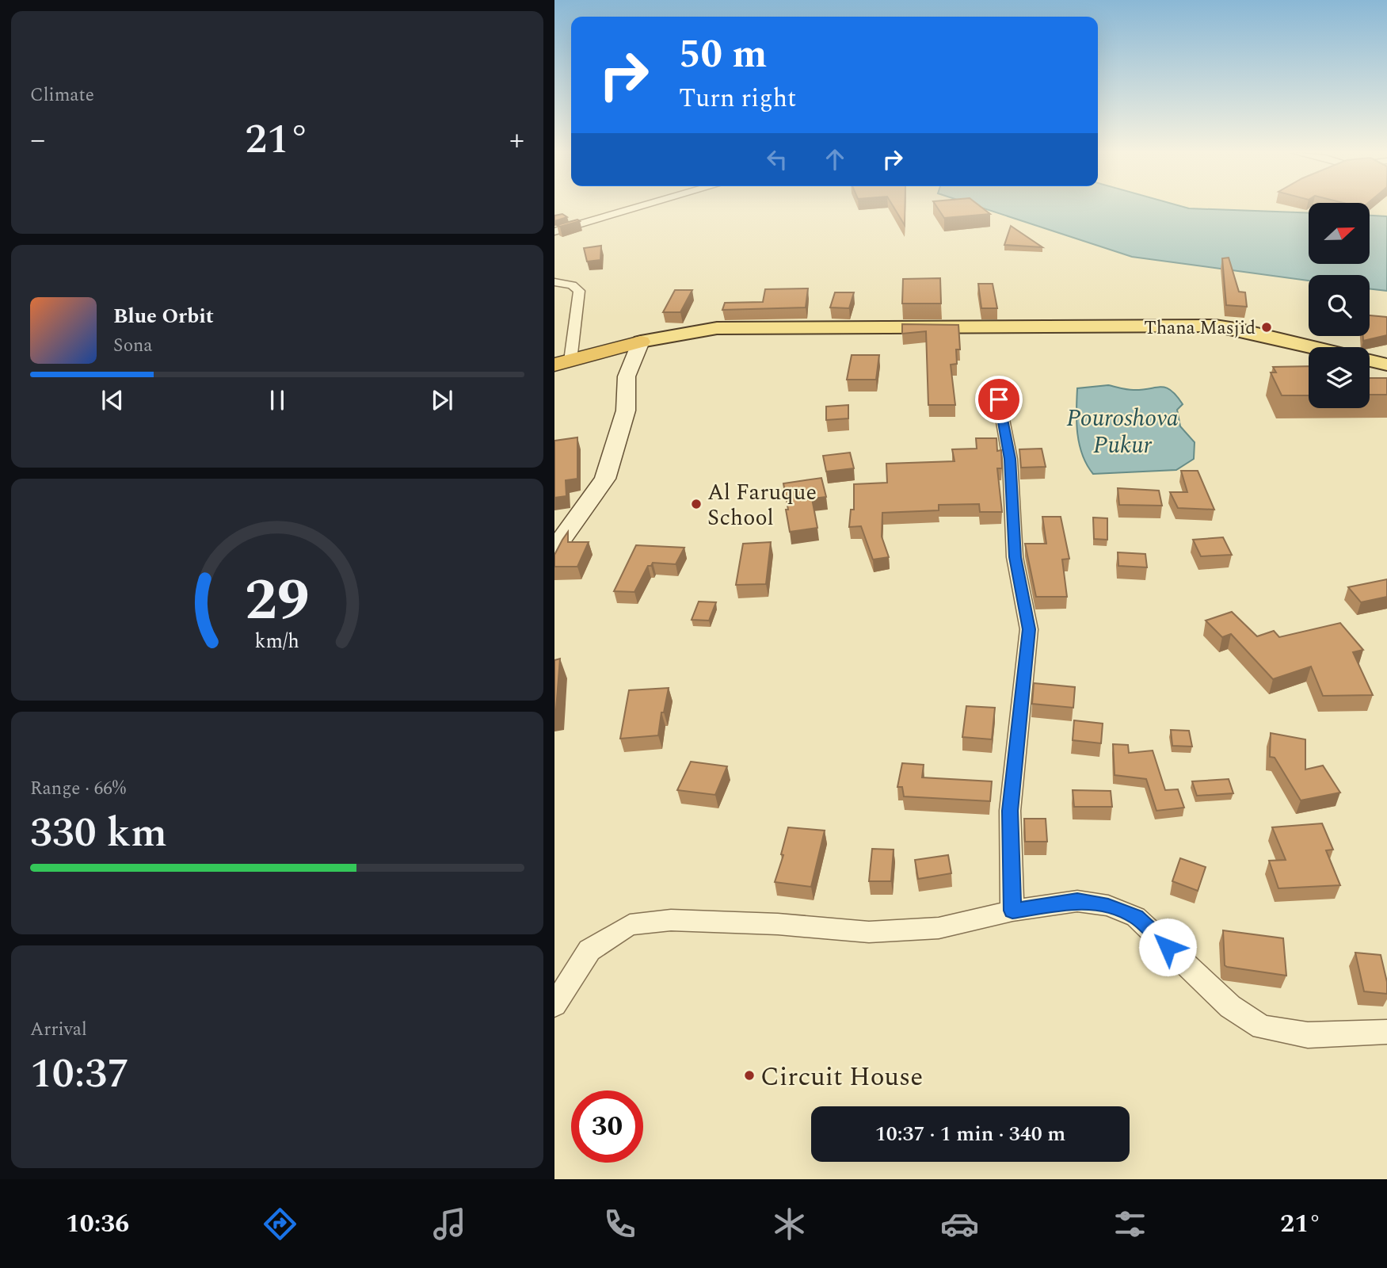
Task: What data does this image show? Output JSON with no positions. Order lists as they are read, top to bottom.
{
  "water": ["Pouroshova Pukur"],
  "places": ["Thana Masjid", "Al Faruque School", "Circuit House"],
  "north": "right",
  "page": {
    "tile": [
      "Climate",
      ["Range · 66%", "330 km"],
      ["Arrival", "10:37"]
    ],
    "turn": ["50 m", "Turn right"],
    "heat": ["−", "21°", "+"],
    "song": ["Blue Orbit", "Sona"],
    "limit": "30",
    "trip": "10:37 · 1 min · 340 m",
    "tabs": ["10:36", "21°"],
    "gauge": ["29", "km/h"]
  }
}
